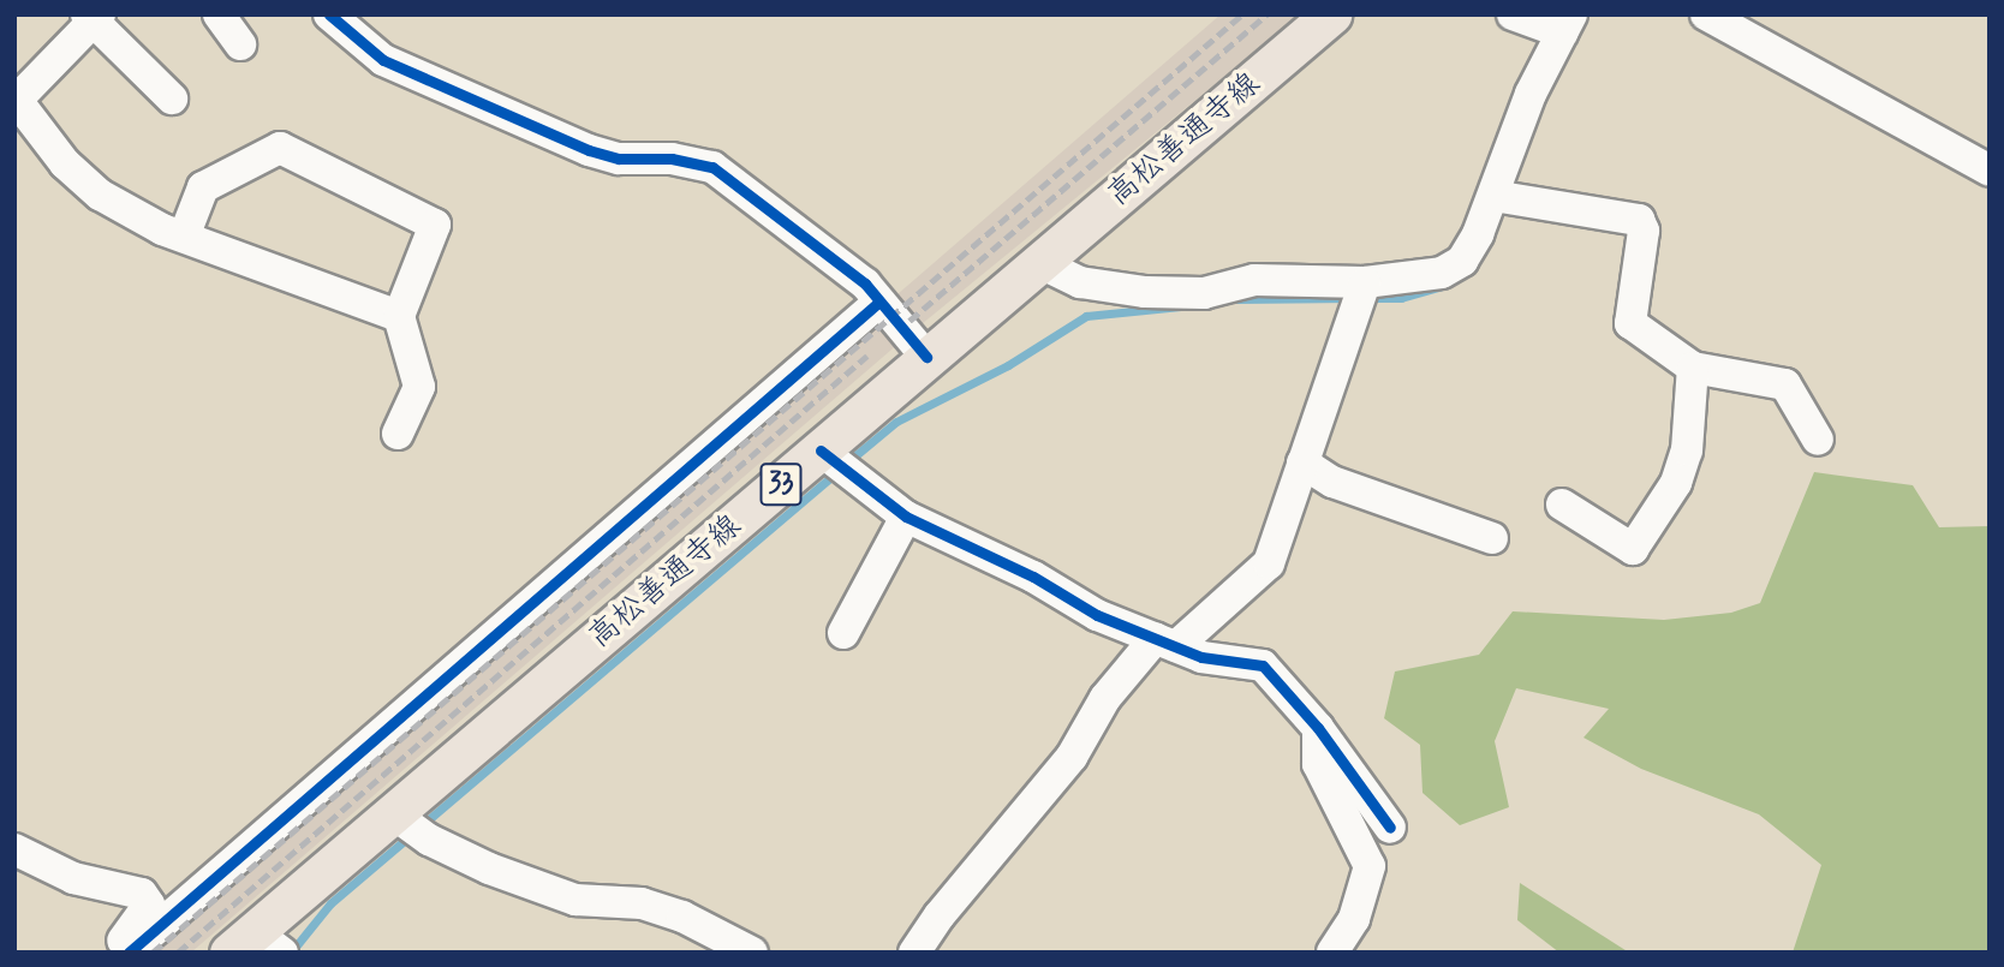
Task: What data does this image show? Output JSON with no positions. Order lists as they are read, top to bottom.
{
  "streets": {
    "main road": ["高松善通寺線", "33"]
  }
}
